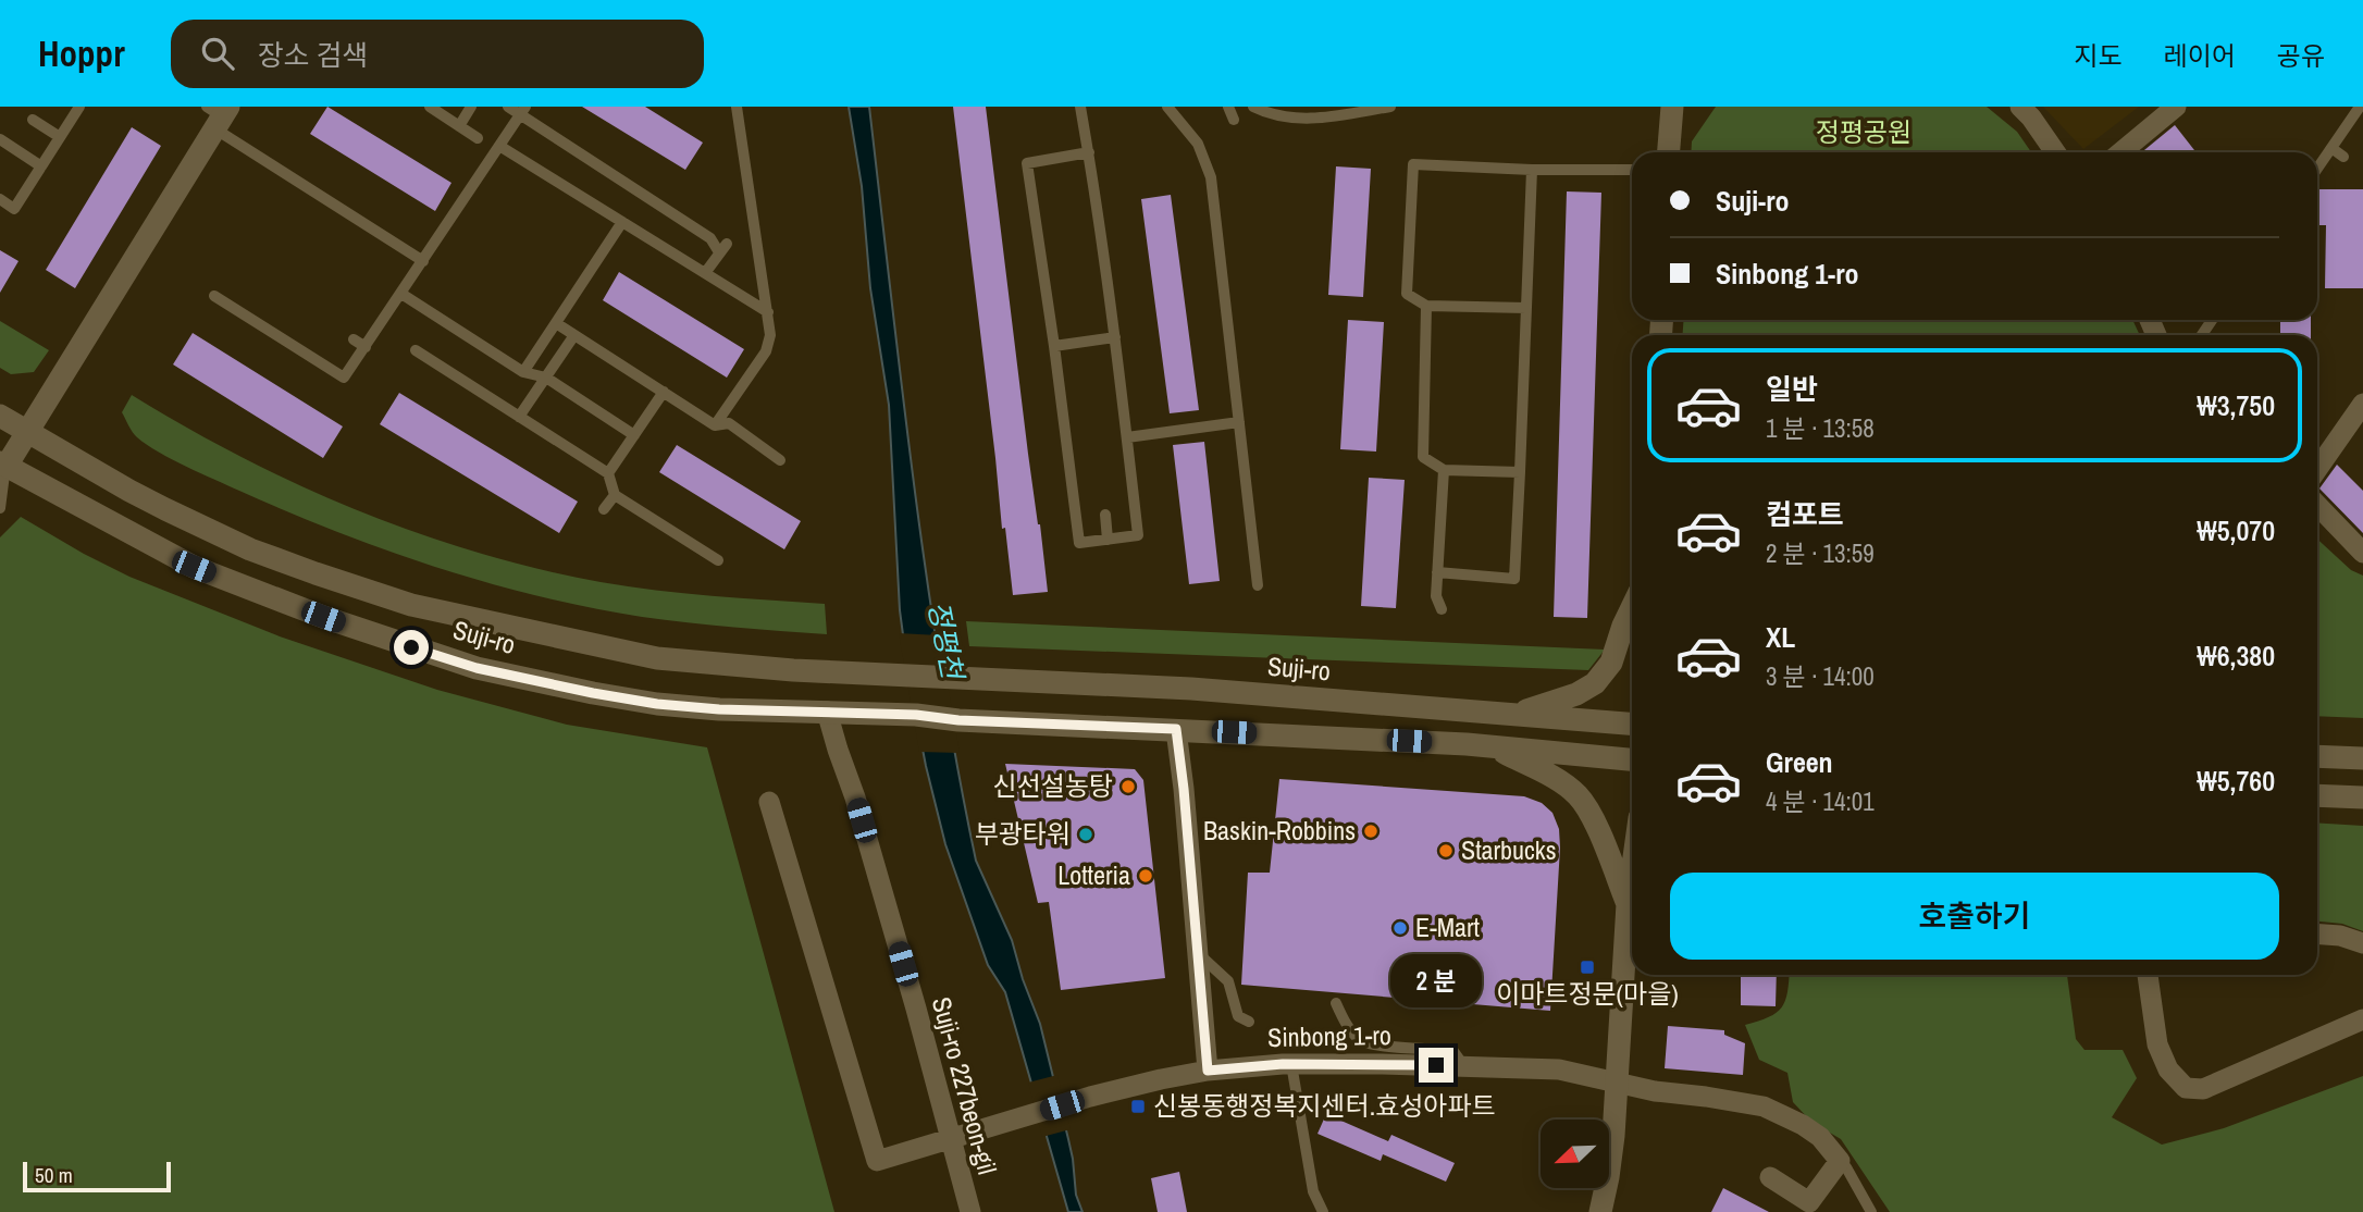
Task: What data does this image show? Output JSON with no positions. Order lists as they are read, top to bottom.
{
  "streets": {
    "main road": ["Suji-ro"],
    "street": ["Sinbong 1-ro", "Suji-ro 227beon-gil"]
  },
  "crossings": [
    ["Suji-ro", "Suji-ro 227beon-gil"],
    ["Sinbong 1-ro", "Suji-ro 227beon-gil"]
  ],
  "water": ["정평천"],
  "parks": ["정평공원"],
  "places": {
    "other": [
      "신선설농탕",
      "Baskin-Robbins",
      "부광타워",
      "Starbucks",
      "Lotteria",
      "E-Mart"
    ],
    "transit": ["이마트정문(마을)", "신봉동행정복지센터.효성아파트"]
  },
  "scale_bar": "50 m",
  "north": "bottom left",
  "page": {
    "header": "Hoppr",
    "search": "장소 검색",
    "nav": ["지도", "레이어", "공유"],
    "banner": ["Suji-ro", "Sinbong 1-ro"],
    "list": [
      {
        "name": "일반",
        "note": "1 분 · 13:58",
        "value": "₩3,750"
      },
      {
        "name": "컴포트",
        "note": "2 분 · 13:59",
        "value": "₩5,070"
      },
      {
        "name": "XL",
        "note": "3 분 · 14:00",
        "value": "₩6,380"
      },
      {
        "name": "Green",
        "note": "4 분 · 14:01",
        "value": "₩5,760"
      }
    ],
    "buttons": "호출하기",
    "bubble": "2 분",
    "scale": "50 m"
  }
}
